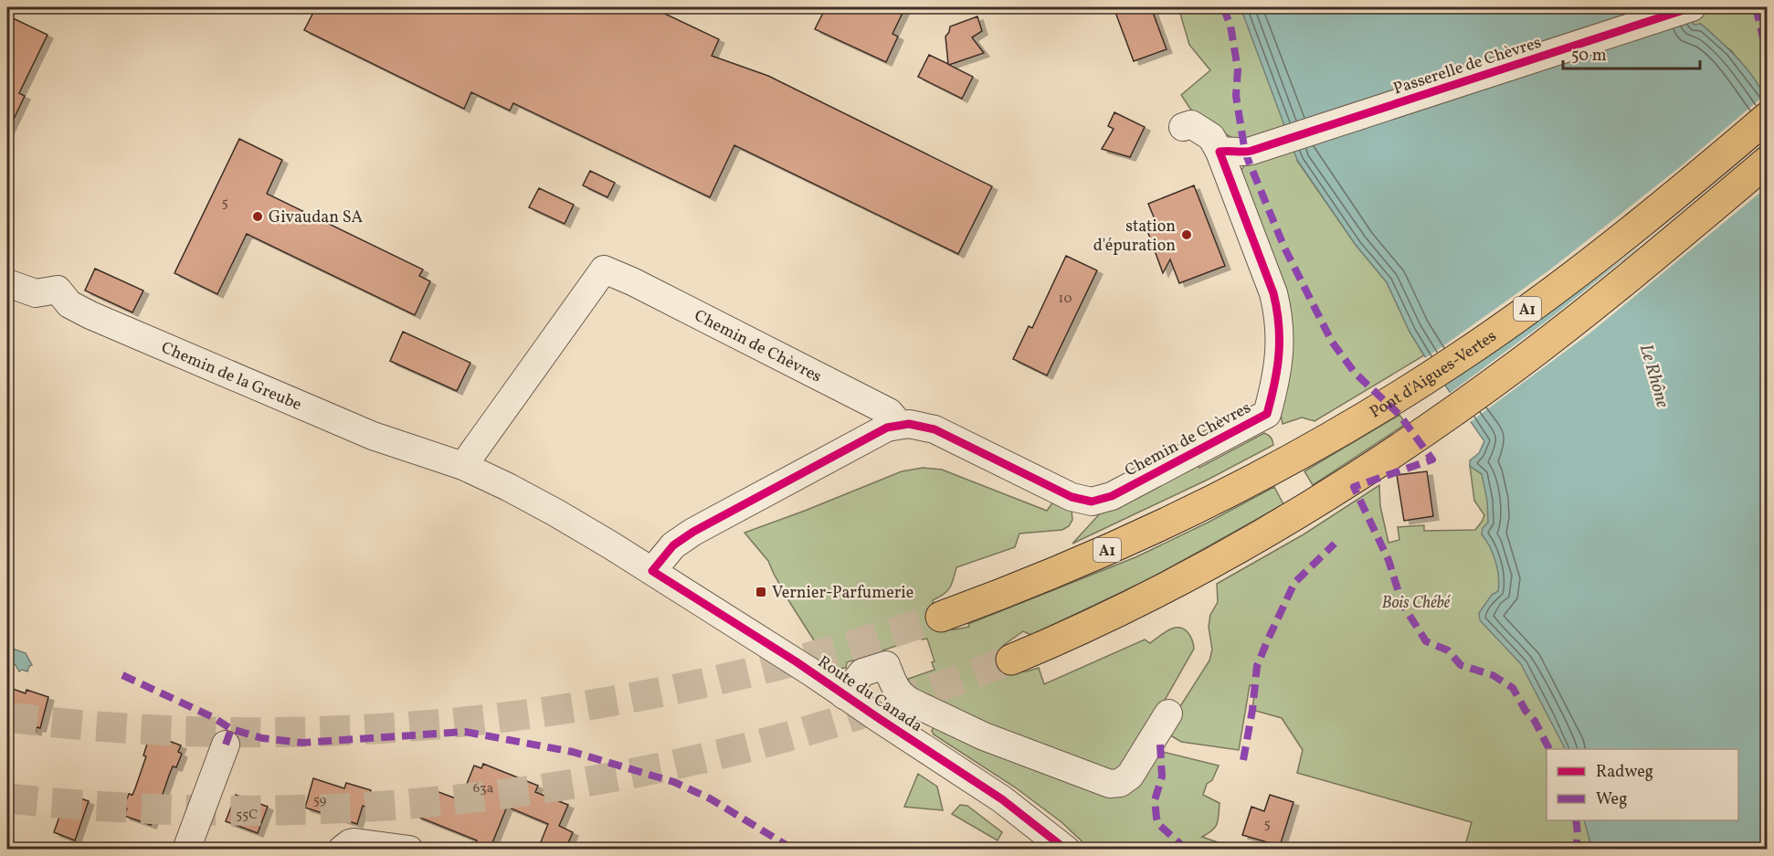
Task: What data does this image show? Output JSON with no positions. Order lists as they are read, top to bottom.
{
  "streets": {
    "highway": ["A1", "Pont d'Aigues-Vertes"],
    "street": [
      "Passerelle de Chèvres",
      "Chemin de Chèvres",
      "Chemin de la Greube",
      "Route du Canada"
    ]
  },
  "crossings": [
    ["Passerelle de Chèvres", "Chemin de Chèvres"],
    ["Chemin de Chèvres", "Chemin de la Greube"],
    ["Chemin de Chèvres", "Route du Canada"],
    ["Chemin de la Greube", "Route du Canada"]
  ],
  "water": ["Le Rhône"],
  "parks": ["Bois Chébé"],
  "places": {
    "other": ["Givaudan SA", "station d'épuration"],
    "transit": ["Vernier-Parfumerie"]
  },
  "house_numbers": [
    "5",
    "10",
    "63a",
    "59",
    "55C",
    "5"
  ],
  "legend": ["Radweg", "Weg"],
  "scale_bar": "50 m"
}
